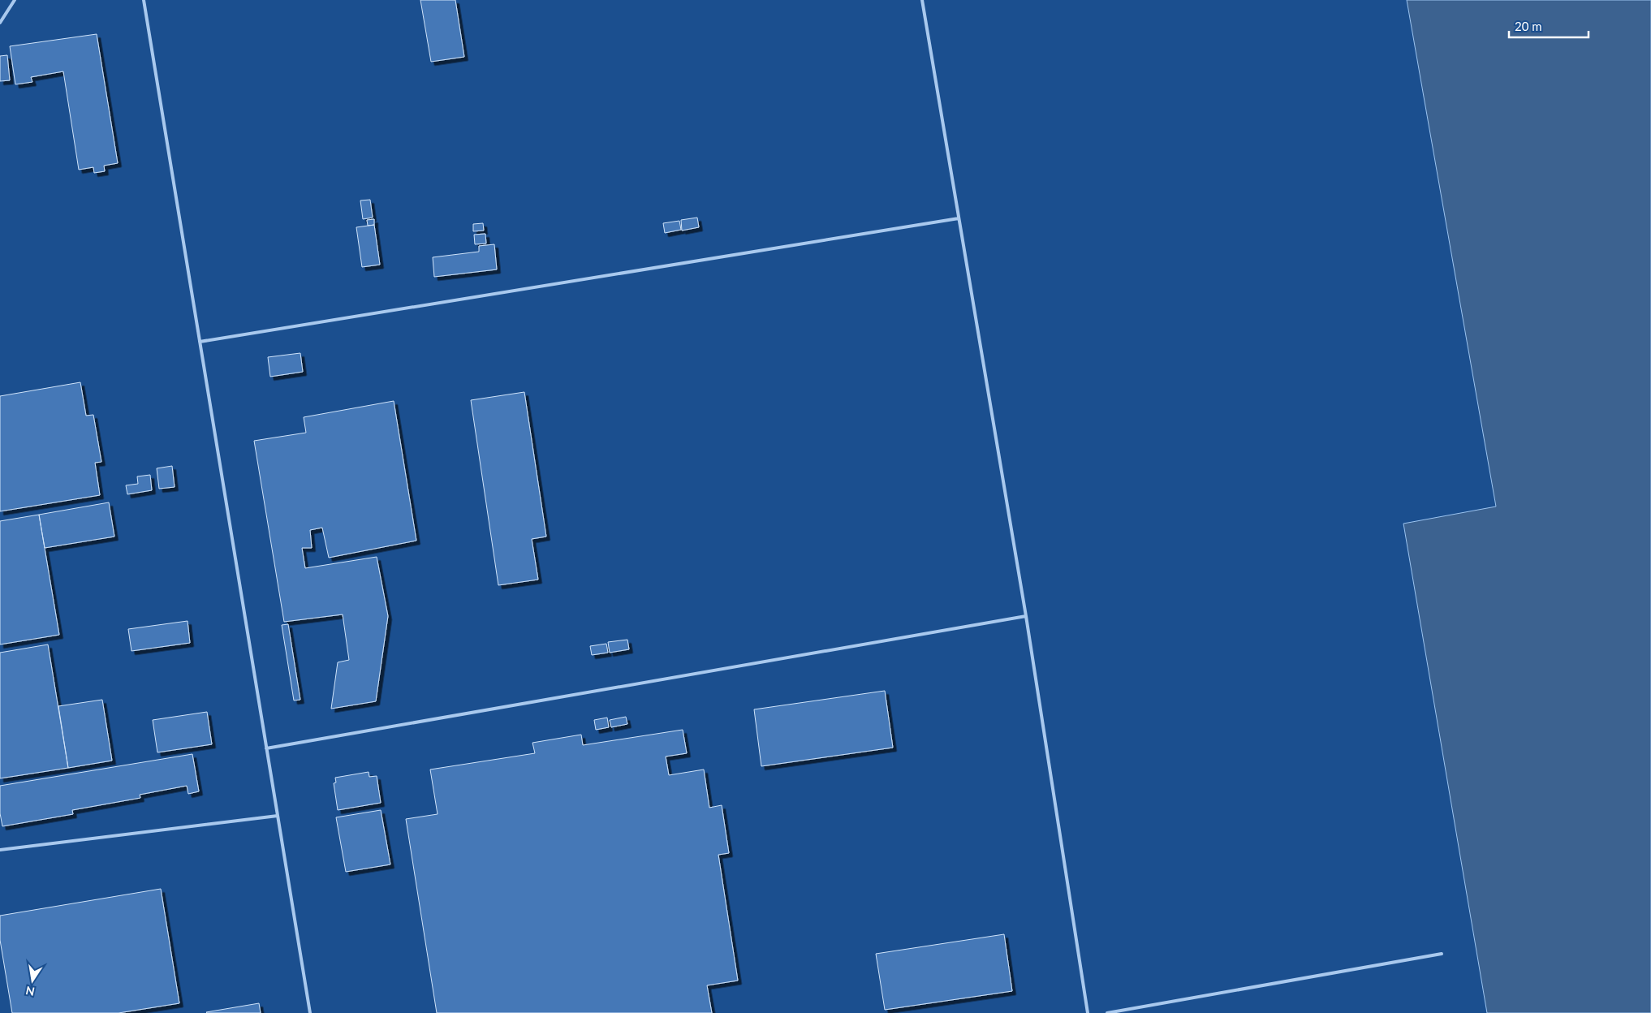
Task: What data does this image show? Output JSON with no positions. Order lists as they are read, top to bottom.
{
  "scale_bar": "20 m",
  "north": "bottom"
}
